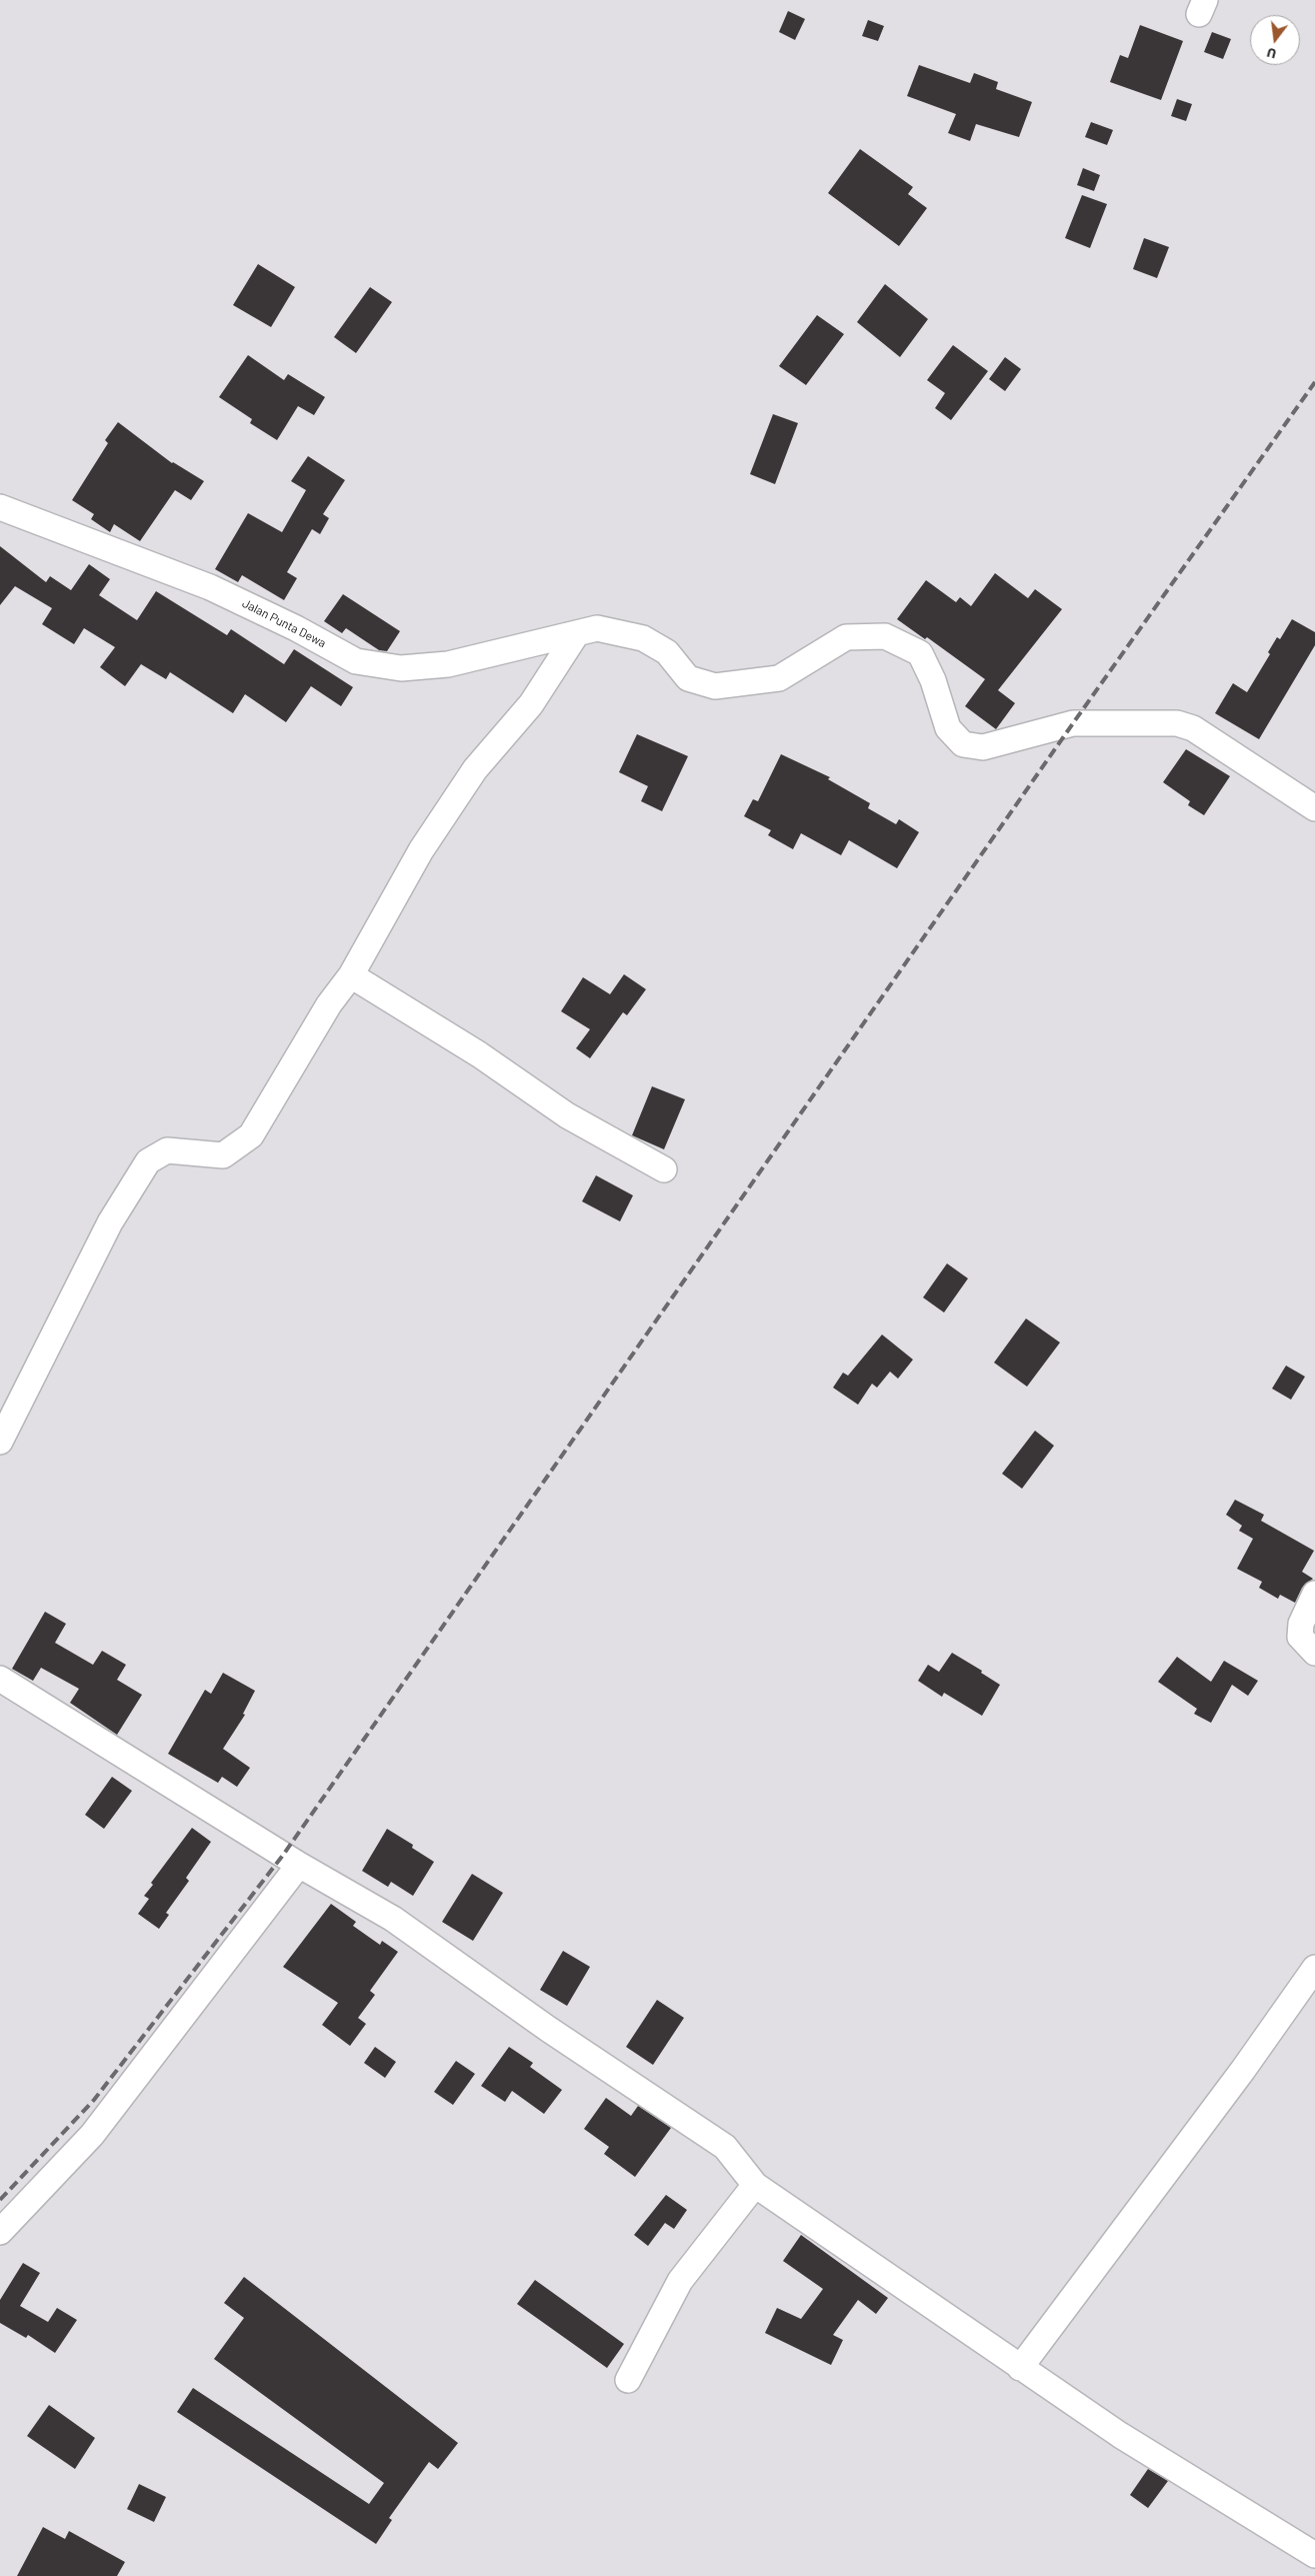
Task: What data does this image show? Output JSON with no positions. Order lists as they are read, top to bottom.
{
  "streets": {
    "street": ["Jalan Punta Dewa"]
  },
  "north": "bottom"
}
